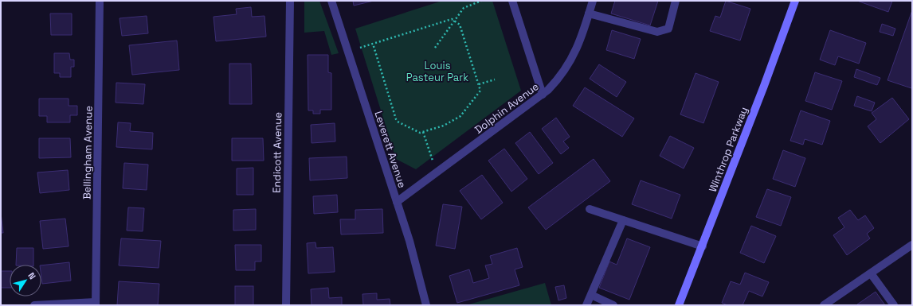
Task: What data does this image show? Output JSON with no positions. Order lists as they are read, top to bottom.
{
  "streets": {
    "main road": ["Winthrop Parkway"],
    "street": [
      "Dolphin Avenue",
      "Leverett Avenue",
      "Bellingham Avenue",
      "Endicott Avenue"
    ]
  },
  "crossings": [
    ["Dolphin Avenue", "Leverett Avenue"]
  ],
  "parks": ["Louis Pasteur Park"],
  "north": "top right"
}
